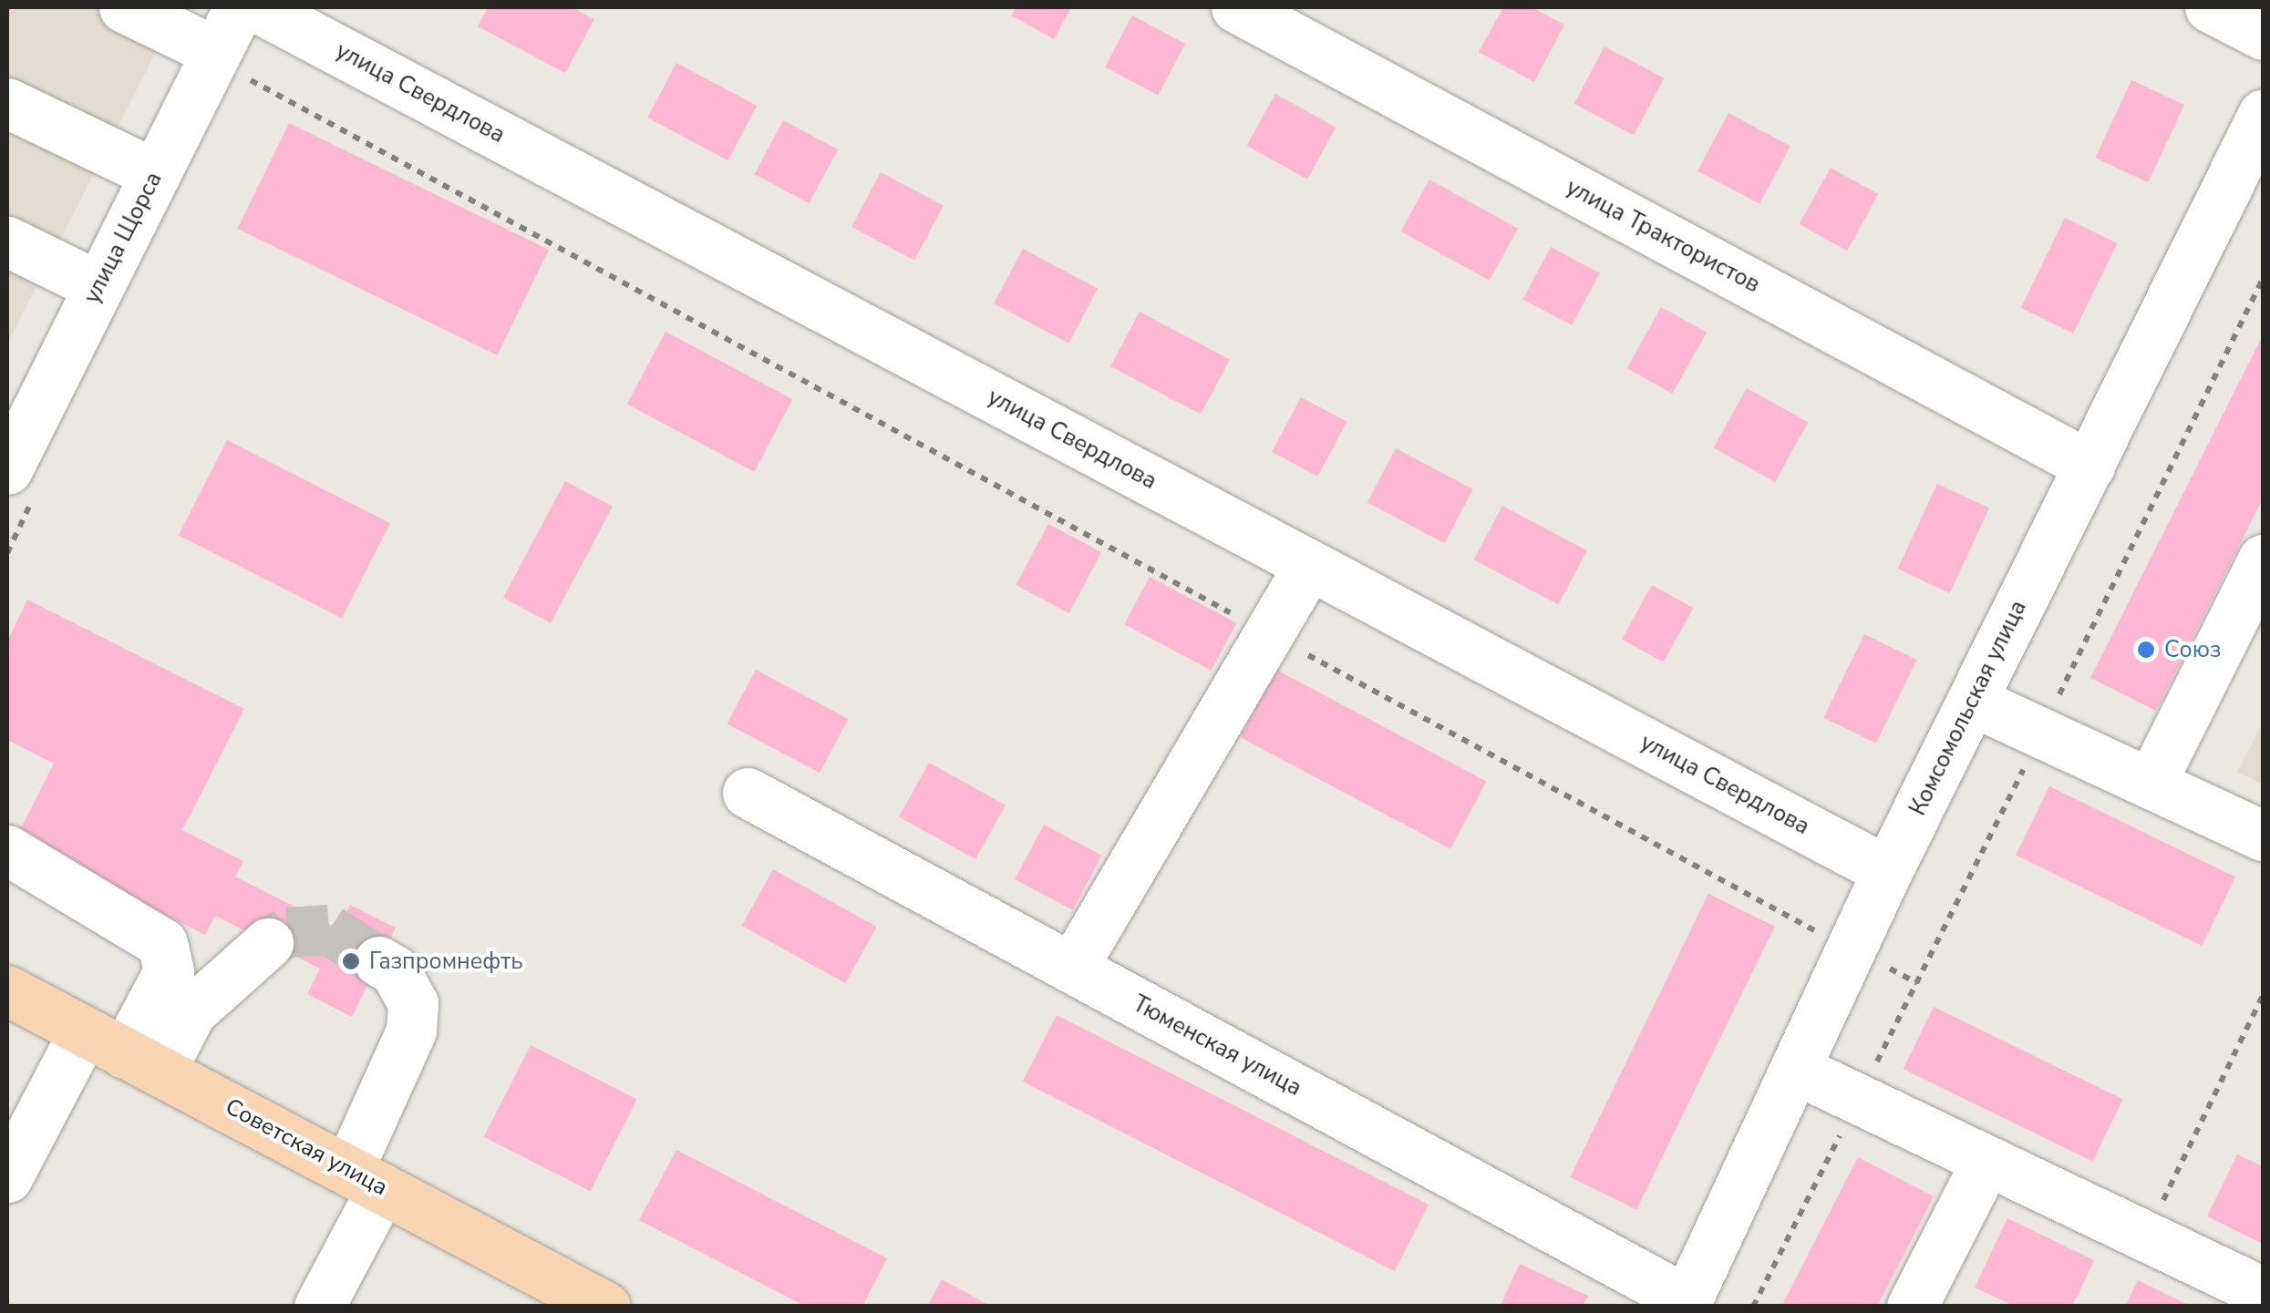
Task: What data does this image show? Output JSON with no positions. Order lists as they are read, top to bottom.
{
  "streets": {
    "main road": ["Советская улица"],
    "street": [
      "улица Свердлова",
      "улица Трактористов",
      "улица Щорса",
      "Комсомольская улица",
      "Тюменская улица"
    ]
  },
  "crossings": [
    ["улица Свердлова", "Комсомольская улица"],
    ["улица Трактористов", "Комсомольская улица"],
    ["Комсомольская улица", "Тюменская улица"]
  ],
  "places": ["Союз", "Газпромнефть"]
}
